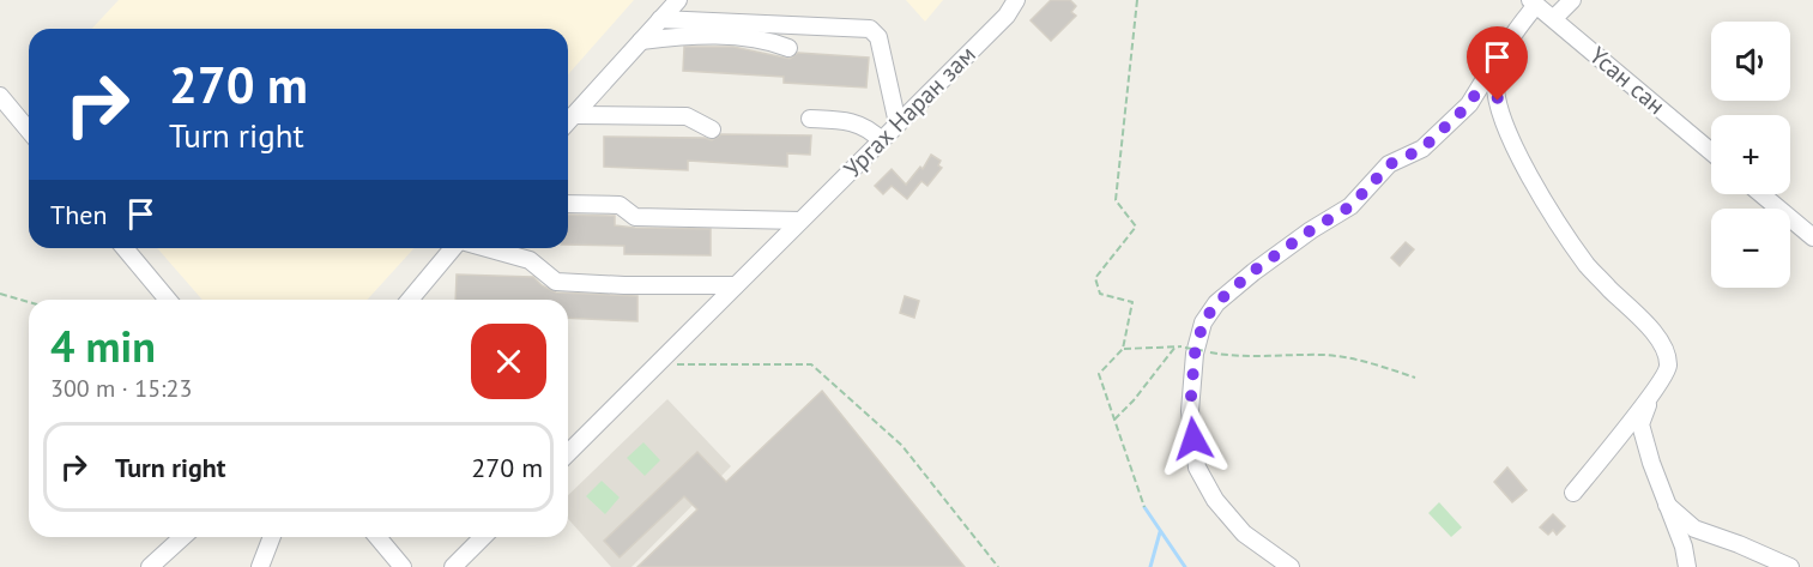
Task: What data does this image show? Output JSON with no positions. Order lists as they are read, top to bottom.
{
  "streets": {
    "street": ["Үсан сан", "Ургах Наран зам"]
  },
  "page": {
    "map_buttons": ["+", "−"],
    "turn": ["270 m", "Turn right"],
    "then": "Then",
    "heading": ["4 min", "300 m · 15:23"],
    "list": [
      {
        "name": "Turn right",
        "value": "270 m"
      }
    ]
  }
}
